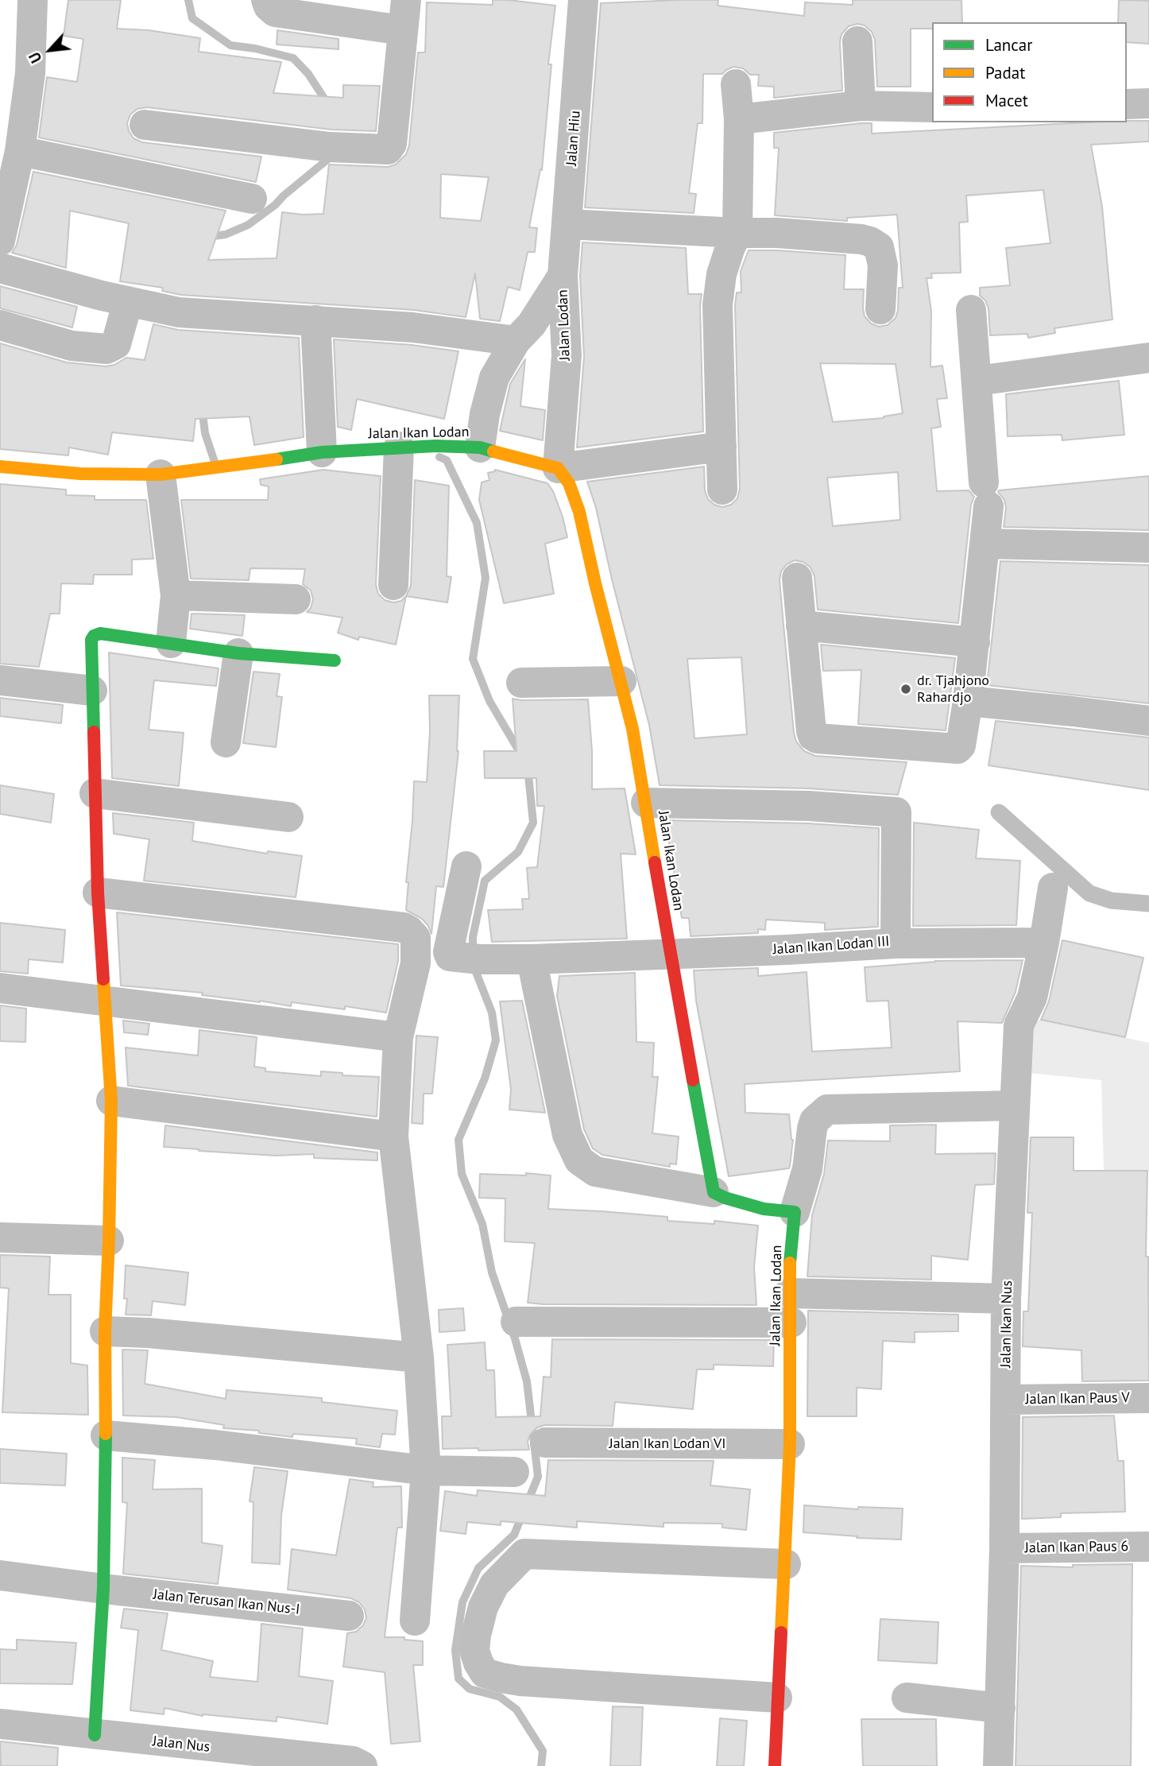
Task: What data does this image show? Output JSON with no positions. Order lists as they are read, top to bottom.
{
  "streets": {
    "street": [
      "Jalan Hiu",
      "Jalan Lodan",
      "Jalan Ikan Lodan",
      "Jalan Ikan Lodan III",
      "Jalan Ikan Nus",
      "Jalan Ikan Paus V",
      "Jalan Ikan Lodan VI",
      "Jalan Ikan Paus 6",
      "Jalan Terusan Ikan Nus-I",
      "Jalan Nus"
    ]
  },
  "crossings": [
    ["Jalan Hiu", "Jalan Lodan"],
    ["Jalan Lodan", "Jalan Ikan Lodan"],
    ["Jalan Ikan Lodan", "Jalan Ikan Lodan III"],
    ["Jalan Ikan Lodan", "Jalan Ikan Lodan VI"],
    ["Jalan Ikan Nus", "Jalan Ikan Paus V"],
    ["Jalan Ikan Nus", "Jalan Ikan Paus 6"]
  ],
  "places": ["dr. Tjahjono Rahardjo"],
  "legend": ["Lancar", "Padat", "Macet"],
  "north": "bottom left"
}
